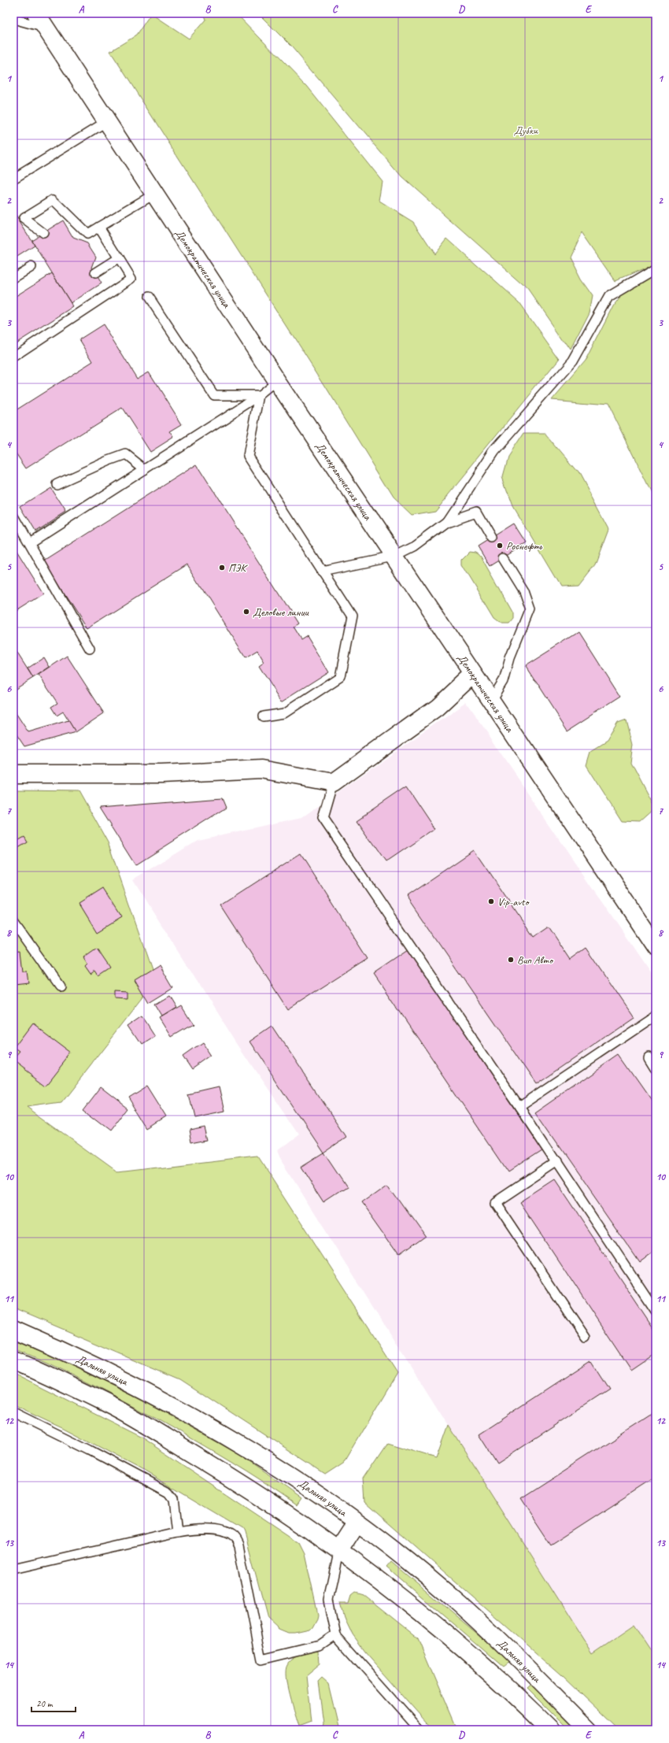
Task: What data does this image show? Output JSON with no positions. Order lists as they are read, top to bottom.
{
  "streets": {
    "main road": ["Демократическая улица", "Дальняя улица"]
  },
  "parks": ["Дубки"],
  "places": [
    "Роснефть",
    "ПЭК",
    "Деловые линии",
    "Vip-avto",
    "Вип Авто"
  ],
  "scale_bar": "20 m",
  "grid": {
    "columns": [
      "A",
      "B",
      "C",
      "D",
      "E"
    ],
    "rows": [
      "1",
      "2",
      "3",
      "4",
      "5",
      "6",
      "7",
      "8",
      "9",
      "10",
      "11",
      "12",
      "13",
      "14"
    ]
  }
}
